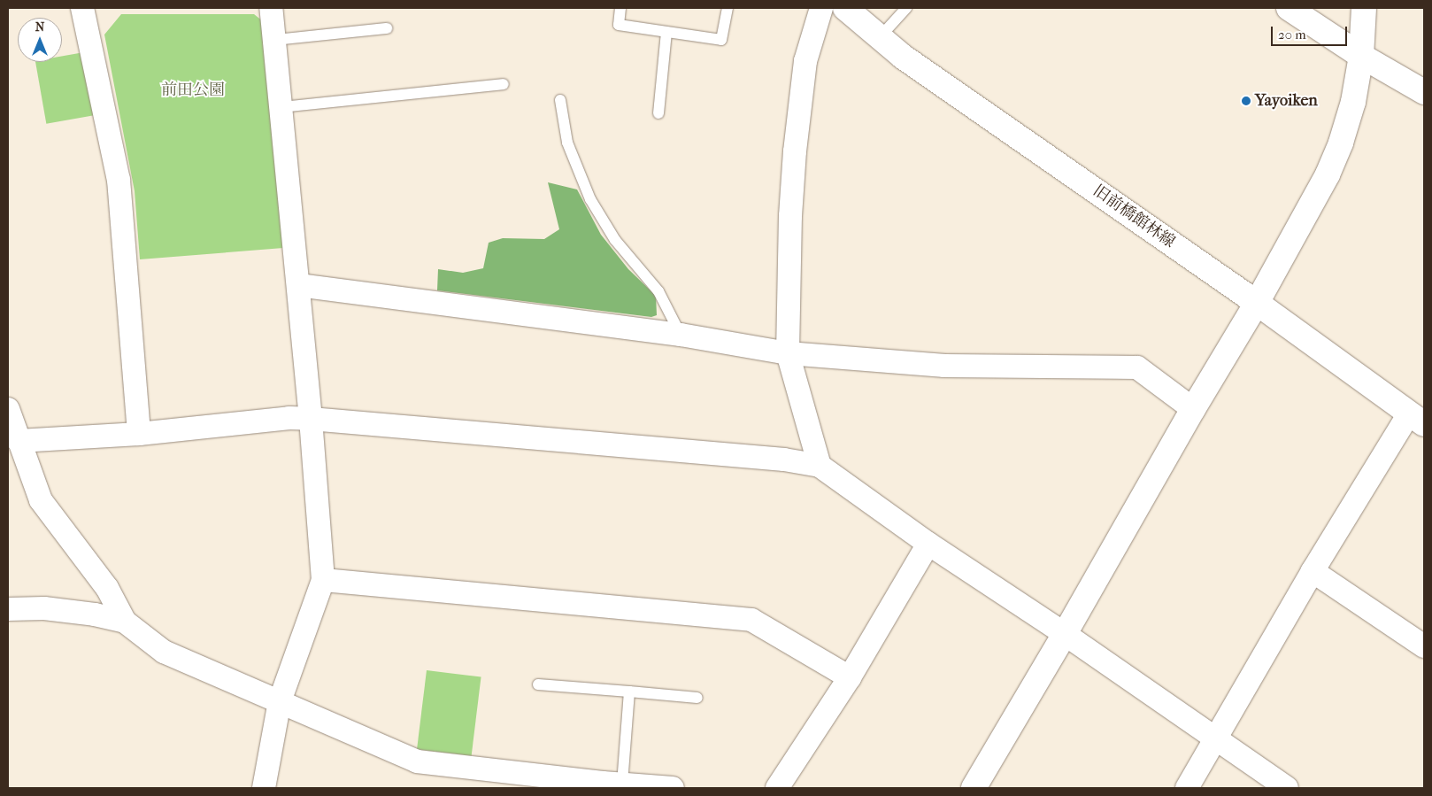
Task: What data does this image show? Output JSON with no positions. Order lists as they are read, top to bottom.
{
  "streets": {
    "street": ["旧前橋館林線"]
  },
  "parks": ["前田公園"],
  "places": ["Yayoiken"],
  "scale_bar": "20 m",
  "north": "top"
}
